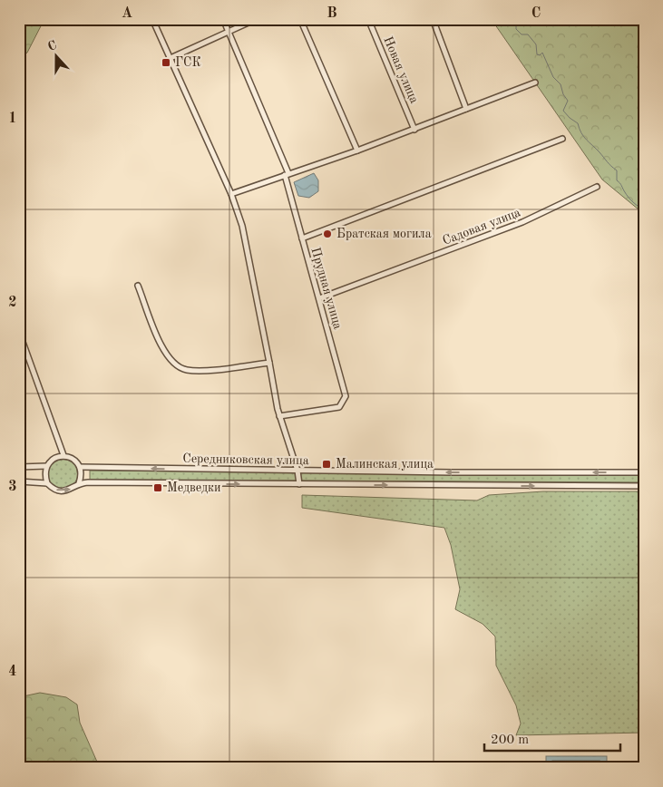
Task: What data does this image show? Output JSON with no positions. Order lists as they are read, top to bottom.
{
  "streets": {
    "street": [
      "Новая улица",
      "Садовая улица",
      "Прудная улица",
      "Середниковская улица"
    ]
  },
  "crossings": [
    ["Садовая улица", "Прудная улица"]
  ],
  "places": {
    "transit": ["ГСК", "Малинская улица", "Медведки"],
    "other": ["Братская могила"]
  },
  "scale_bar": "200 m",
  "north": "top",
  "grid": {
    "columns": ["A", "B", "C"],
    "rows": [
      "1",
      "2",
      "3",
      "4"
    ]
  }
}
